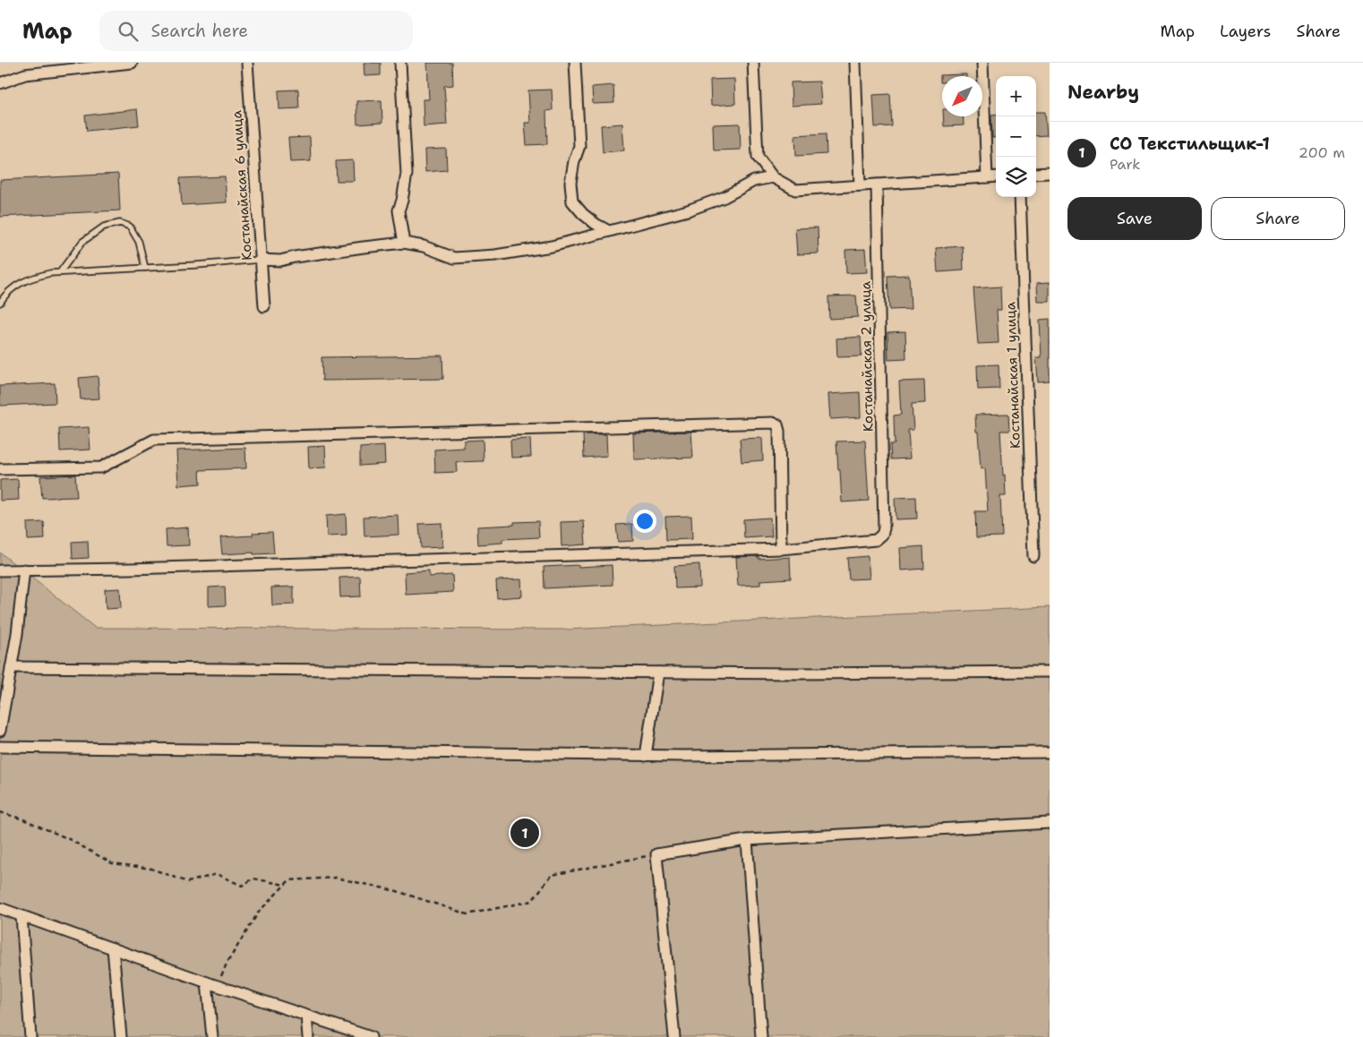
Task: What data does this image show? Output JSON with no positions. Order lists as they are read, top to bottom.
{
  "streets": {
    "street": ["Костанайская 6 улица", "Костанайская 2 улица", "Костанайская 1 улица"]
  },
  "north": "bottom left",
  "page": {
    "header": "Map",
    "search": "Search here",
    "nav": ["Map", "Layers", "Share"],
    "heading": "Nearby",
    "map_buttons": ["+", "−"],
    "list": [
      {
        "mark": "1",
        "name": "СО Текстильщик-1",
        "note": "Park",
        "value": "200 m"
      }
    ],
    "buttons": ["Save", "Share"],
    "pins": "1"
  }
}
